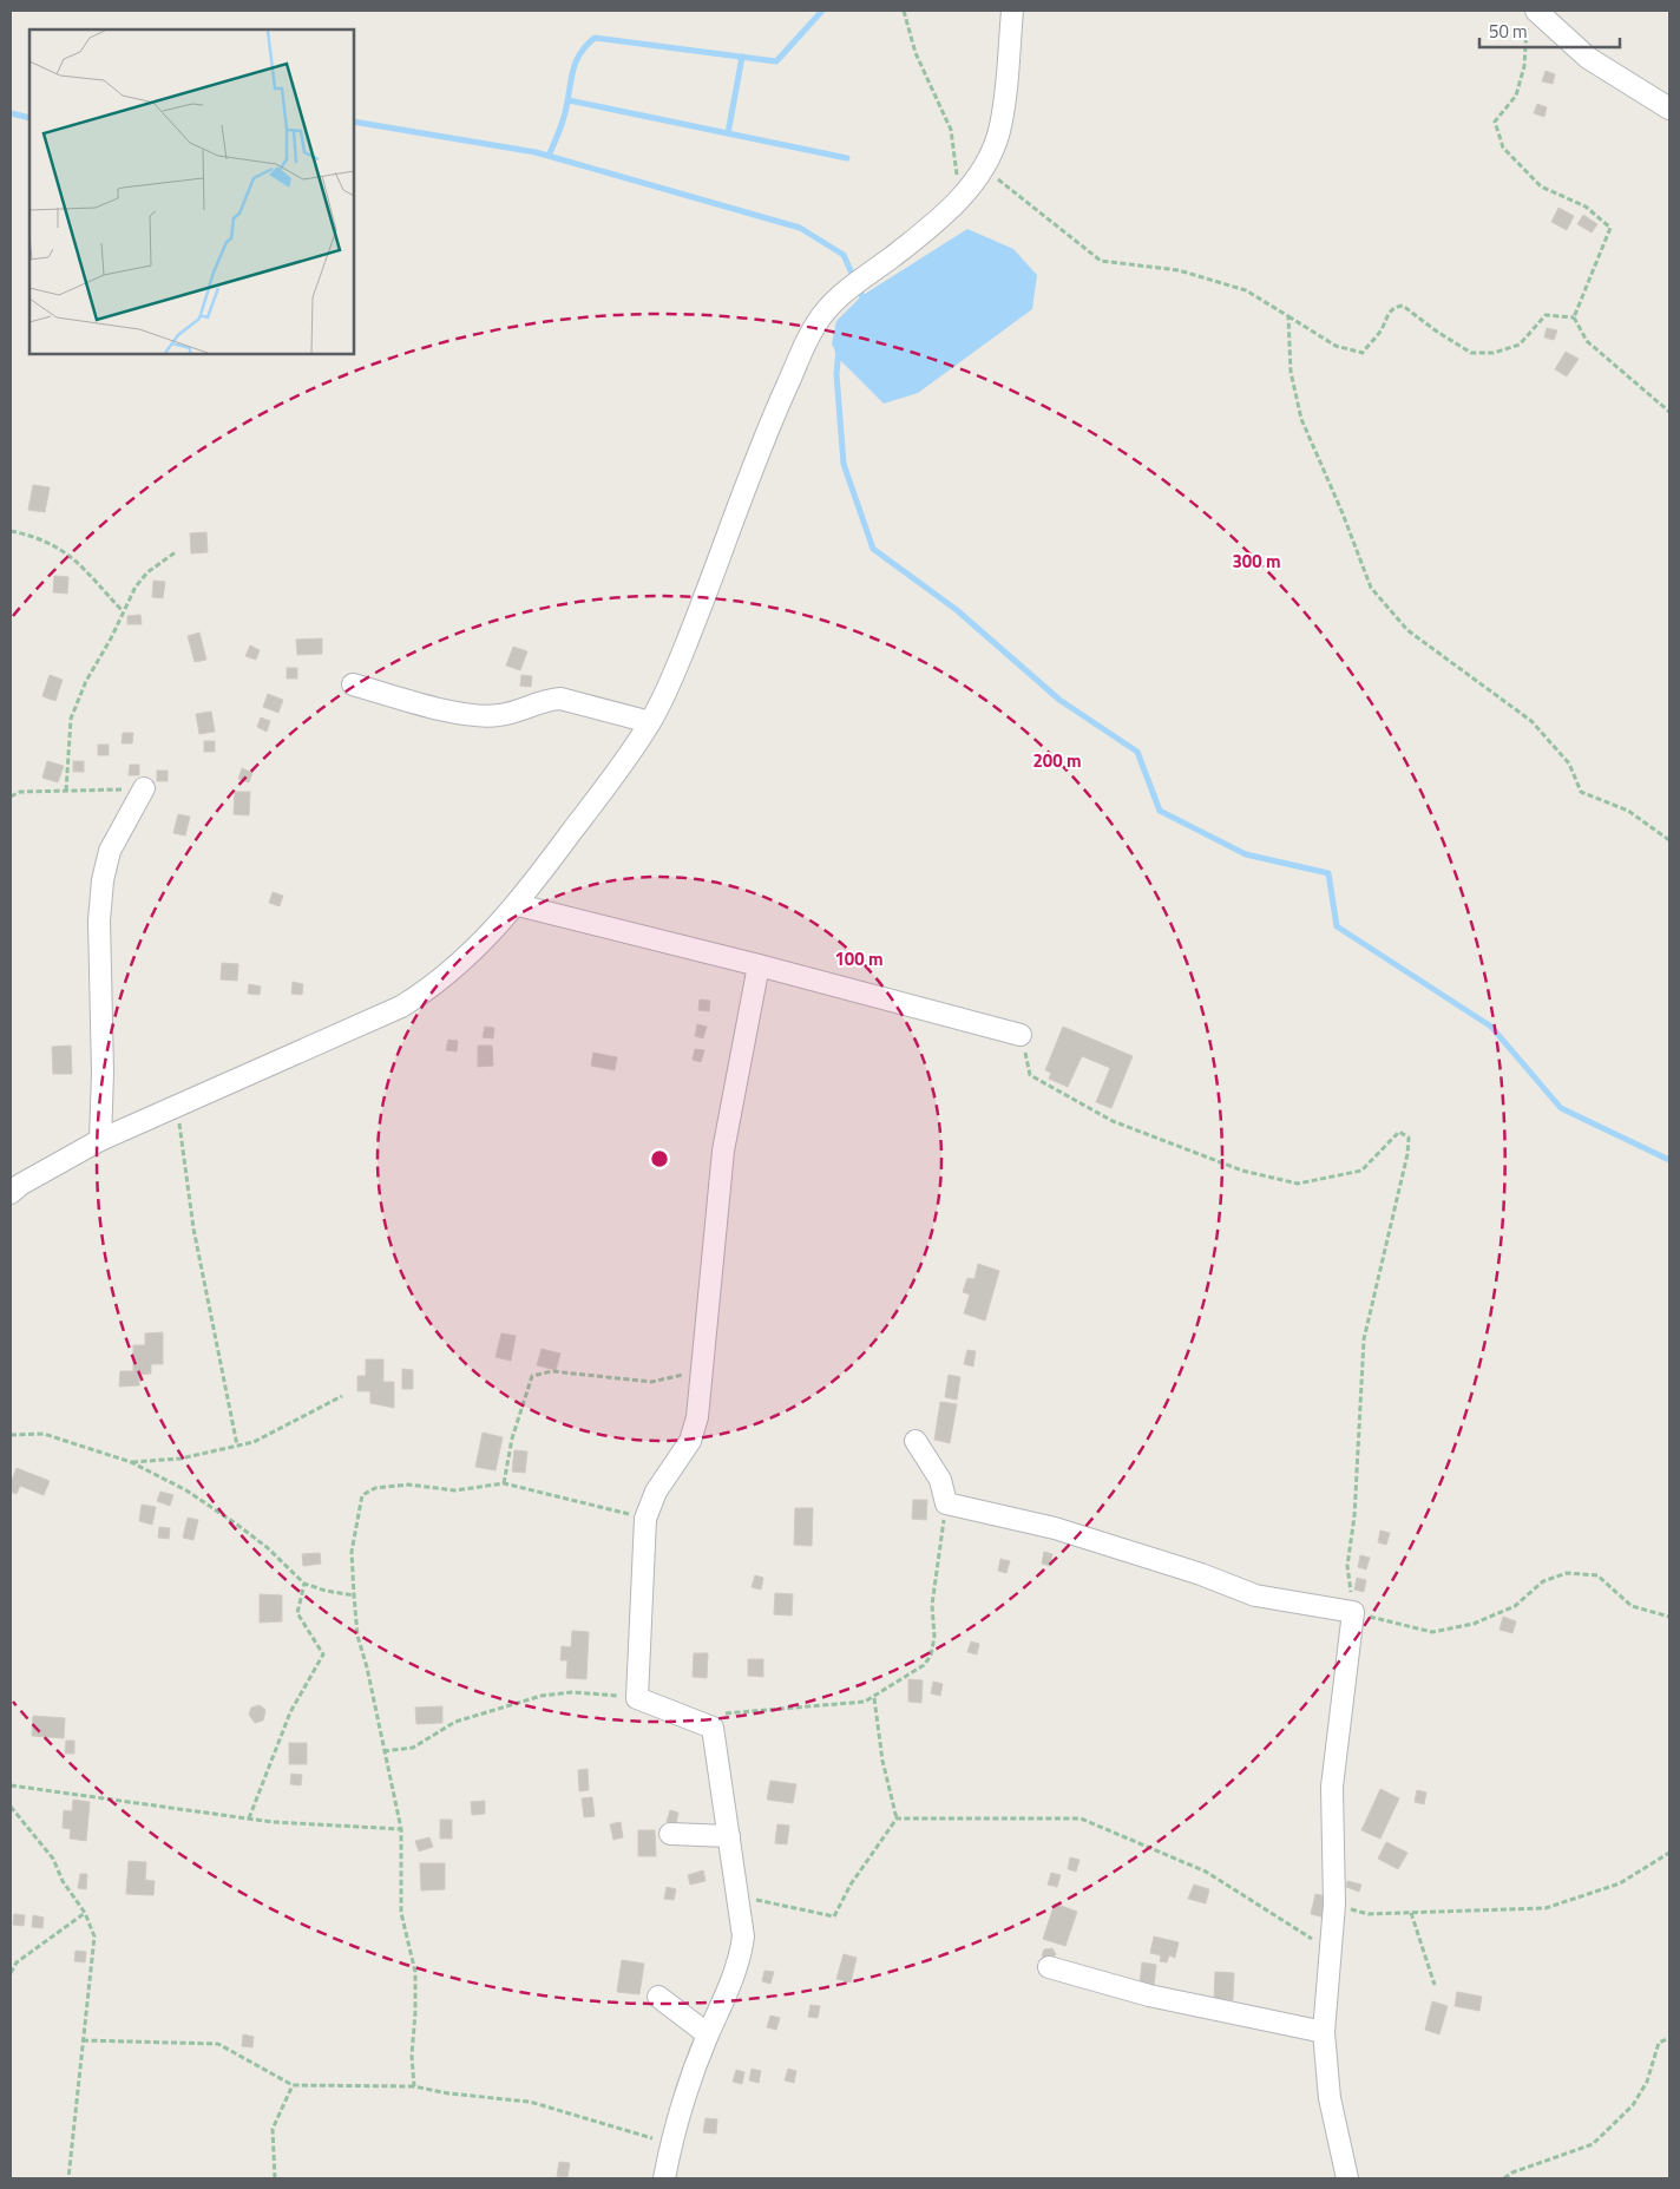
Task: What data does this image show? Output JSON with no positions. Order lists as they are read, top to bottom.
{
  "scale_bar": "50 m",
  "rings": ["300 m", "200 m", "100 m"]
}
